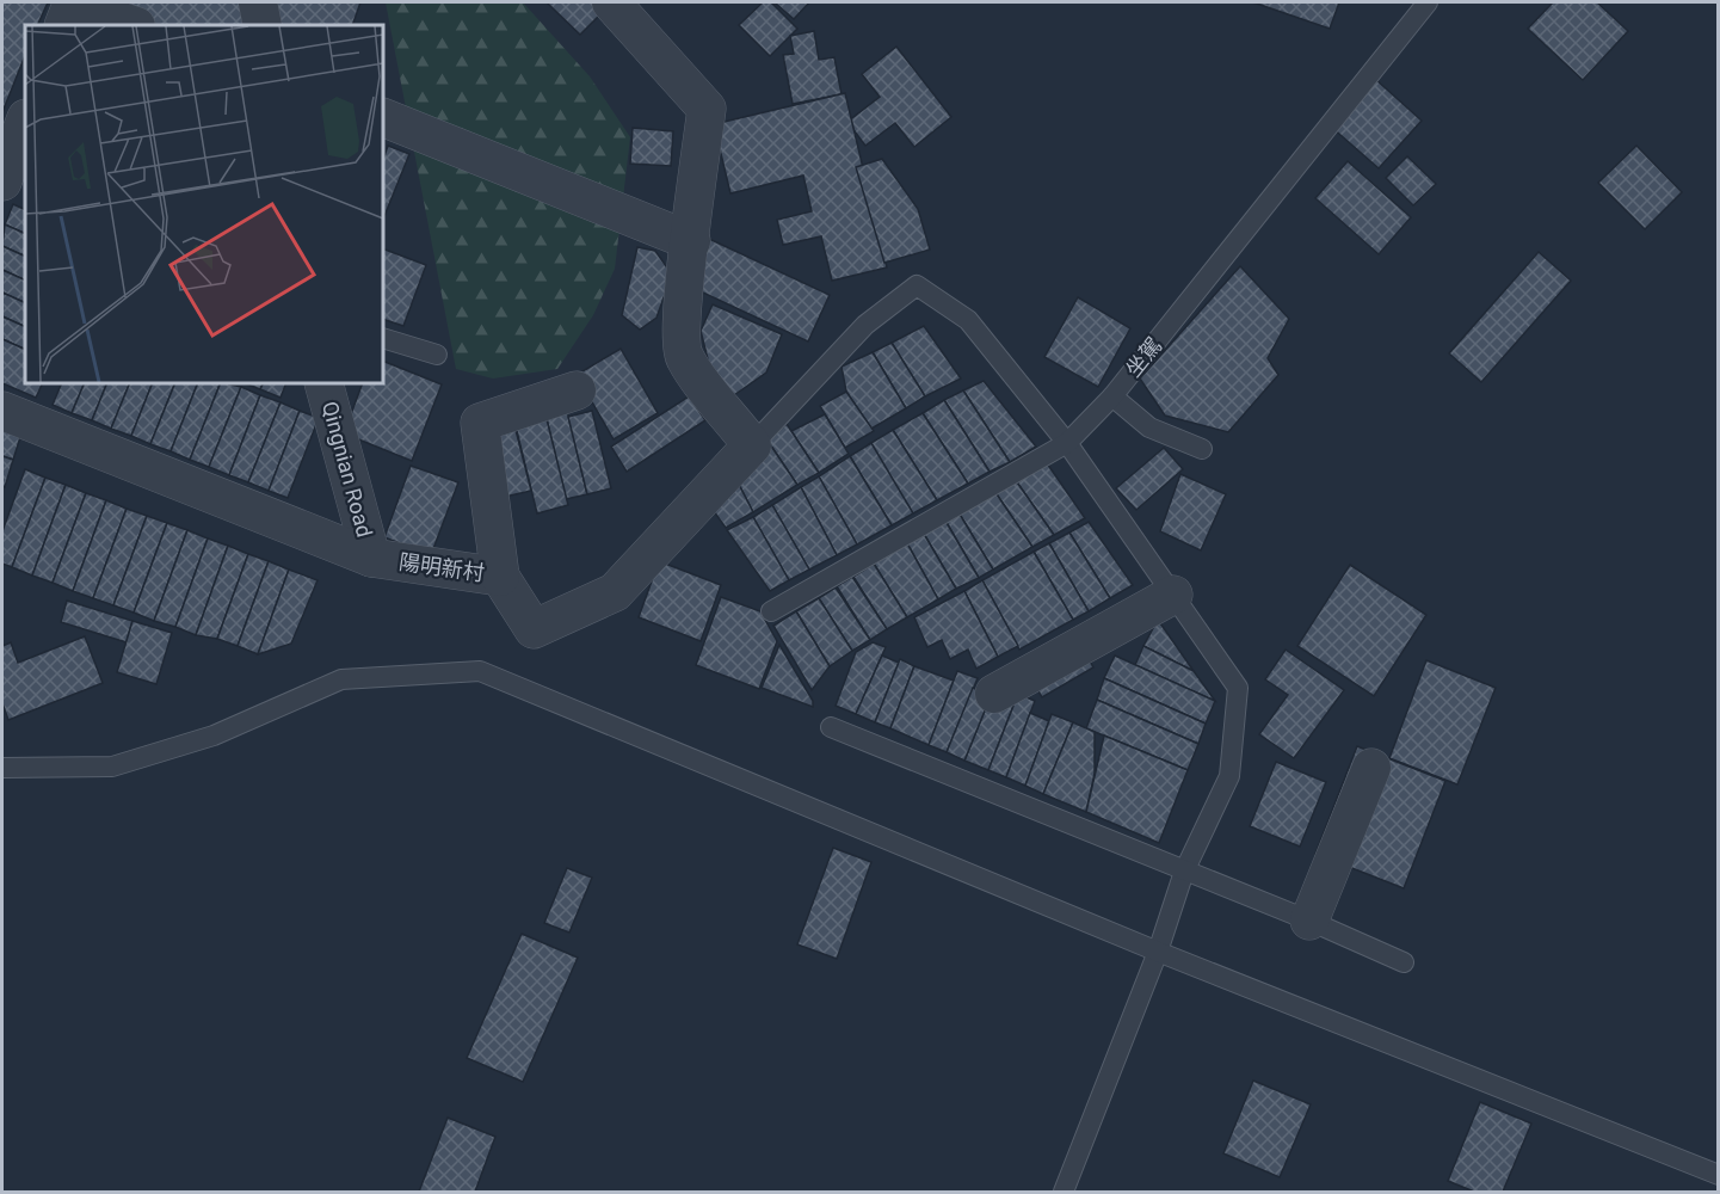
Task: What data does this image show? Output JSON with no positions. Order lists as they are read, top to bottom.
{
  "streets": {
    "street": ["Qingnian Road", "陽明新村"],
    "lane": ["坐駕"]
  },
  "crossings": [
    ["Qingnian Road", "陽明新村"]
  ]
}
